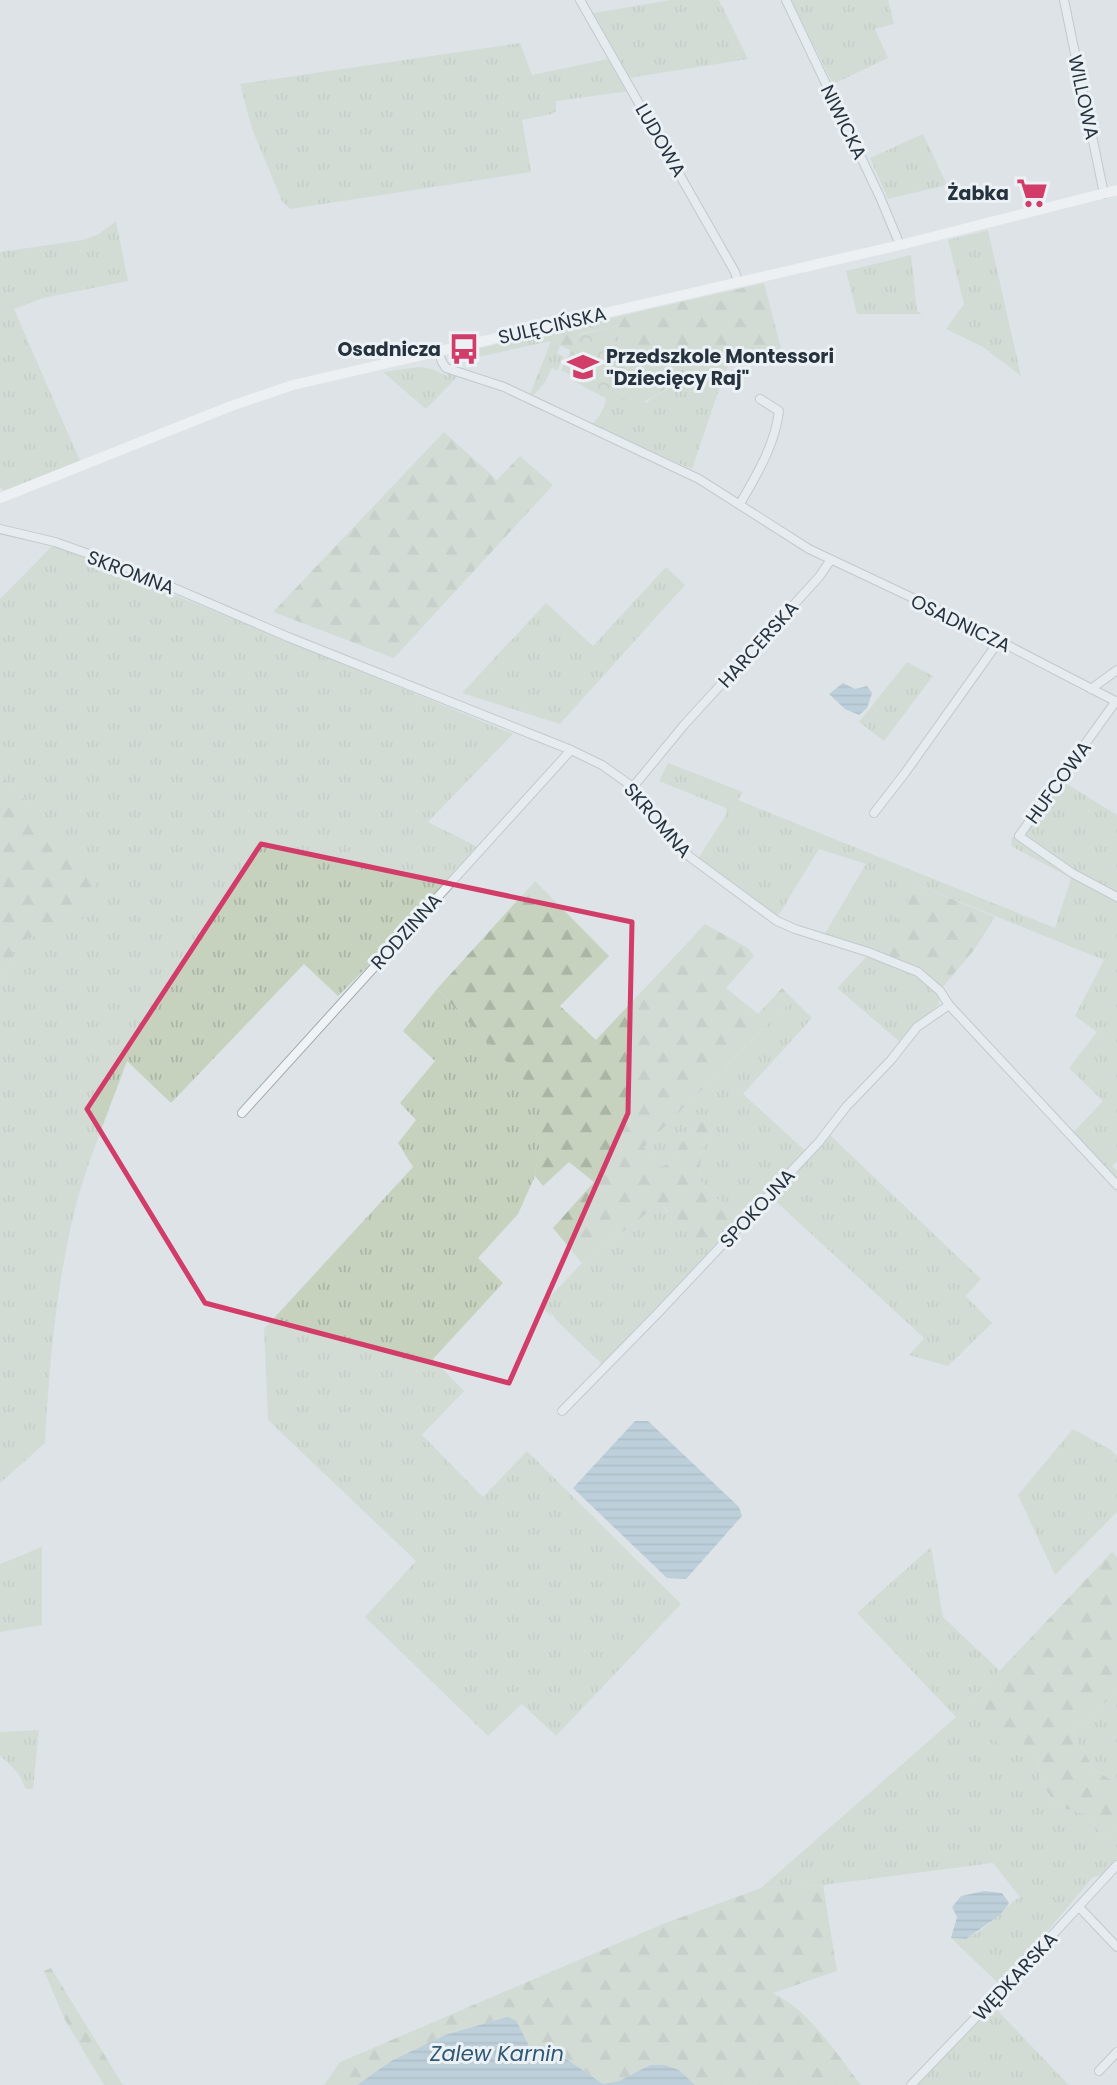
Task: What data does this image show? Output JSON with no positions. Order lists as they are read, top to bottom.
{
  "streets": {
    "street": [
      "WILLOWA",
      "NIWICKA",
      "LUDOWA",
      "SULĘCIŃSKA",
      "SKROMNA",
      "OSADNICZA",
      "HARCERSKA",
      "HUFCOWA",
      "RODZINNA",
      "SPOKOJNA",
      "WĘDKARSKA"
    ]
  },
  "crossings": [
    ["WILLOWA", "SULĘCIŃSKA"],
    ["NIWICKA", "SULĘCIŃSKA"],
    ["LUDOWA", "SULĘCIŃSKA"],
    ["SULĘCIŃSKA", "OSADNICZA"],
    ["SKROMNA", "HARCERSKA"],
    ["SKROMNA", "RODZINNA"],
    ["SKROMNA", "SPOKOJNA"],
    ["OSADNICZA", "HARCERSKA"],
    ["OSADNICZA", "HUFCOWA"]
  ],
  "water": ["Zalew Karnin"],
  "places": {
    "supermarket": ["Żabka"],
    "bus stop": ["Osadnicza"],
    "school or university": ["Przedszkole Montessori \"Dziecięcy Raj\""]
  }
}
